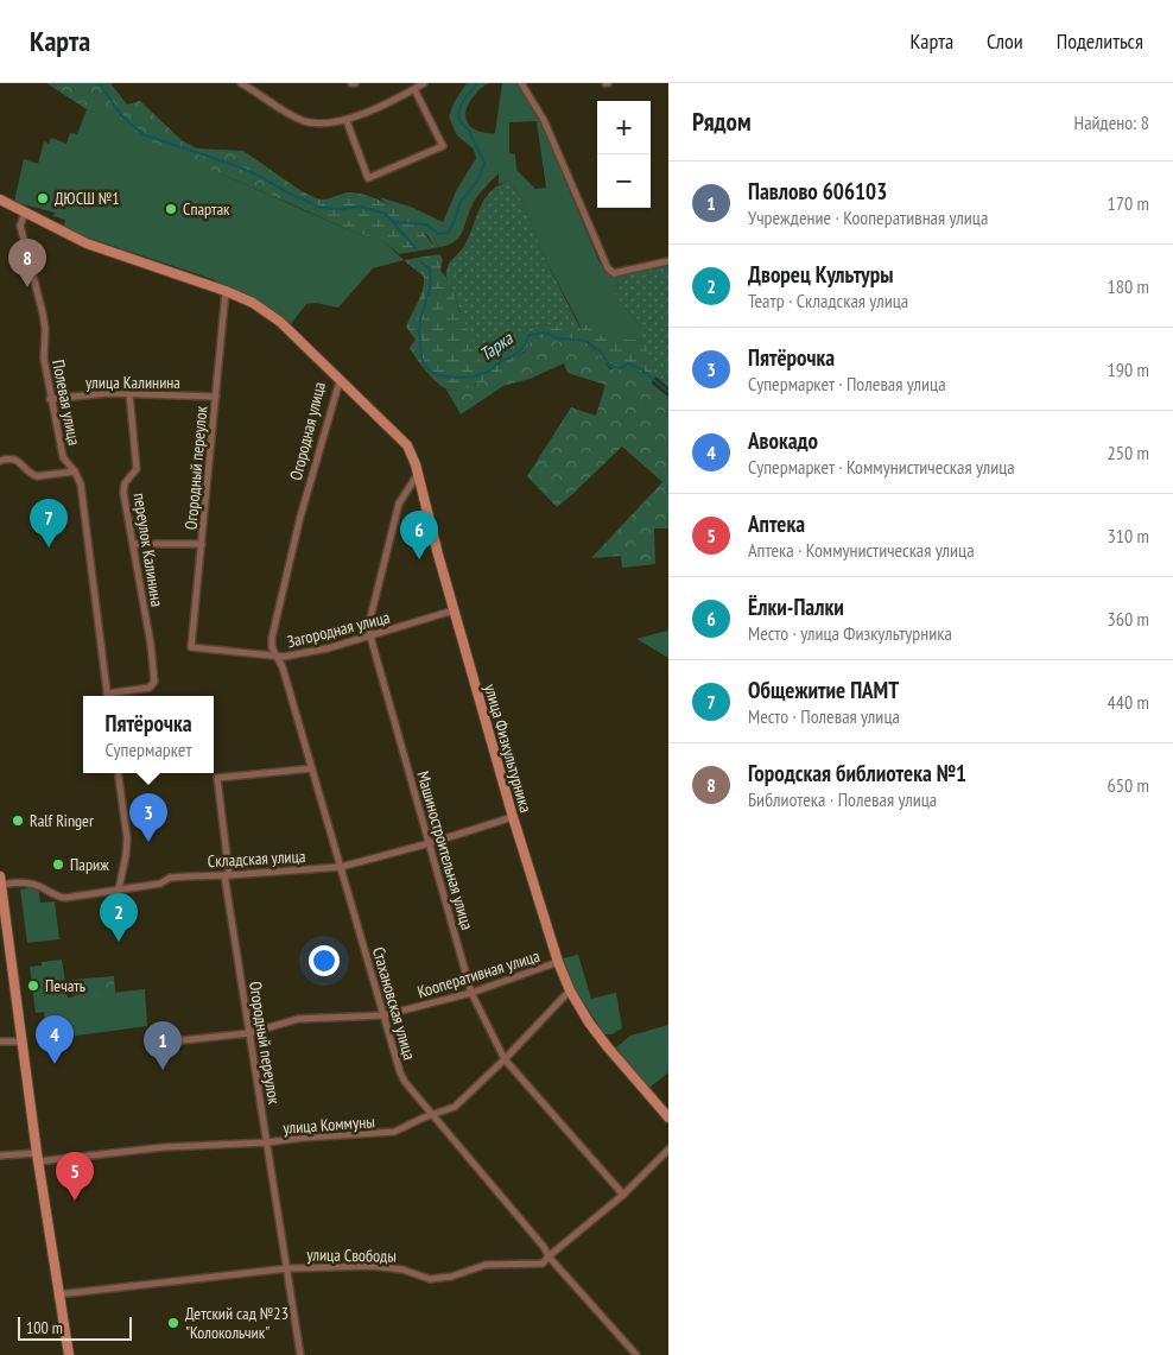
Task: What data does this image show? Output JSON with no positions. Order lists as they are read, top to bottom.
{
  "streets": {
    "street": [
      "улица Калинина",
      "Полевая улица",
      "Огородная улица",
      "Огородный переулок",
      "переулок Калинина",
      "Загородная улица",
      "улица Физкультурника",
      "Машиностроительная улица",
      "Складская улица",
      "Кооперативная улица",
      "Стахановская улица",
      "улица Коммуны",
      "улица Свободы"
    ]
  },
  "crossings": [
    ["улица Калинина", "Полевая улица"],
    ["улица Калинина", "Огородный переулок"],
    ["улица Калинина", "переулок Калинина"],
    ["Полевая улица", "Огородная улица"],
    ["Полевая улица", "переулок Калинина"],
    ["Огородная улица", "Огородный переулок"],
    ["Огородная улица", "Загородная улица"],
    ["Огородная улица", "улица Физкультурника"],
    ["Огородная улица", "Стахановская улица"],
    ["Огородный переулок", "Загородная улица"],
    ["Огородный переулок", "Складская улица"],
    ["Огородный переулок", "Кооперативная улица"],
    ["Огородный переулок", "Стахановская улица"],
    ["Огородный переулок", "улица Коммуны"],
    ["Огородный переулок", "улица Свободы"],
    ["Загородная улица", "улица Физкультурника"],
    ["Загородная улица", "Машиностроительная улица"],
    ["Загородная улица", "Стахановская улица"],
    ["улица Физкультурника", "Машиностроительная улица"],
    ["улица Физкультурника", "Складская улица"],
    ["улица Физкультурника", "Кооперативная улица"],
    ["улица Физкультурника", "улица Коммуны"],
    ["Машиностроительная улица", "Складская улица"],
    ["Машиностроительная улица", "Кооперативная улица"],
    ["Машиностроительная улица", "улица Коммуны"],
    ["Машиностроительная улица", "улица Свободы"],
    ["Складская улица", "Стахановская улица"],
    ["Кооперативная улица", "Стахановская улица"],
    ["Стахановская улица", "улица Коммуны"],
    ["Стахановская улица", "улица Свободы"]
  ],
  "water": ["Тарка"],
  "places": [
    "ДЮСШ №1",
    "Спартак",
    "Ralf Ringer",
    "Париж",
    "Печать",
    "Детский сад №23 \"Колокольчик\""
  ],
  "scale_bar": "100 m",
  "page": {
    "header": "Карта",
    "nav": ["Карта", "Слои", "Поделиться"],
    "heading": ["Рядом", "Найдено: 8"],
    "map_buttons": ["+", "−"],
    "list": [
      {
        "mark": "1",
        "name": "Павлово 606103",
        "note": "Учреждение · Кооперативная улица",
        "value": "170 m"
      },
      {
        "mark": "2",
        "name": "Дворец Культуры",
        "note": "Театр · Складская улица",
        "value": "180 m"
      },
      {
        "mark": "3",
        "name": "Пятёрочка",
        "note": "Супермаркет · Полевая улица",
        "value": "190 m"
      },
      {
        "mark": "4",
        "name": "Авокадо",
        "note": "Супермаркет · Коммунистическая улица",
        "value": "250 m"
      },
      {
        "mark": "5",
        "name": "Аптека",
        "note": "Аптека · Коммунистическая улица",
        "value": "310 m"
      },
      {
        "mark": "6",
        "name": "Ёлки-Палки",
        "note": "Место · улица Физкультурника",
        "value": "360 m"
      },
      {
        "mark": "7",
        "name": "Общежитие ПАМТ",
        "note": "Место · Полевая улица",
        "value": "440 m"
      },
      {
        "mark": "8",
        "name": "Городская библиотека №1",
        "note": "Библиотека · Полевая улица",
        "value": "650 m"
      }
    ],
    "pins": [
      "8",
      "7",
      "6",
      "3",
      "2",
      "4",
      "1",
      "5"
    ],
    "popup": ["Пятёрочка", "Супермаркет"],
    "scale": "100 m"
  }
}
